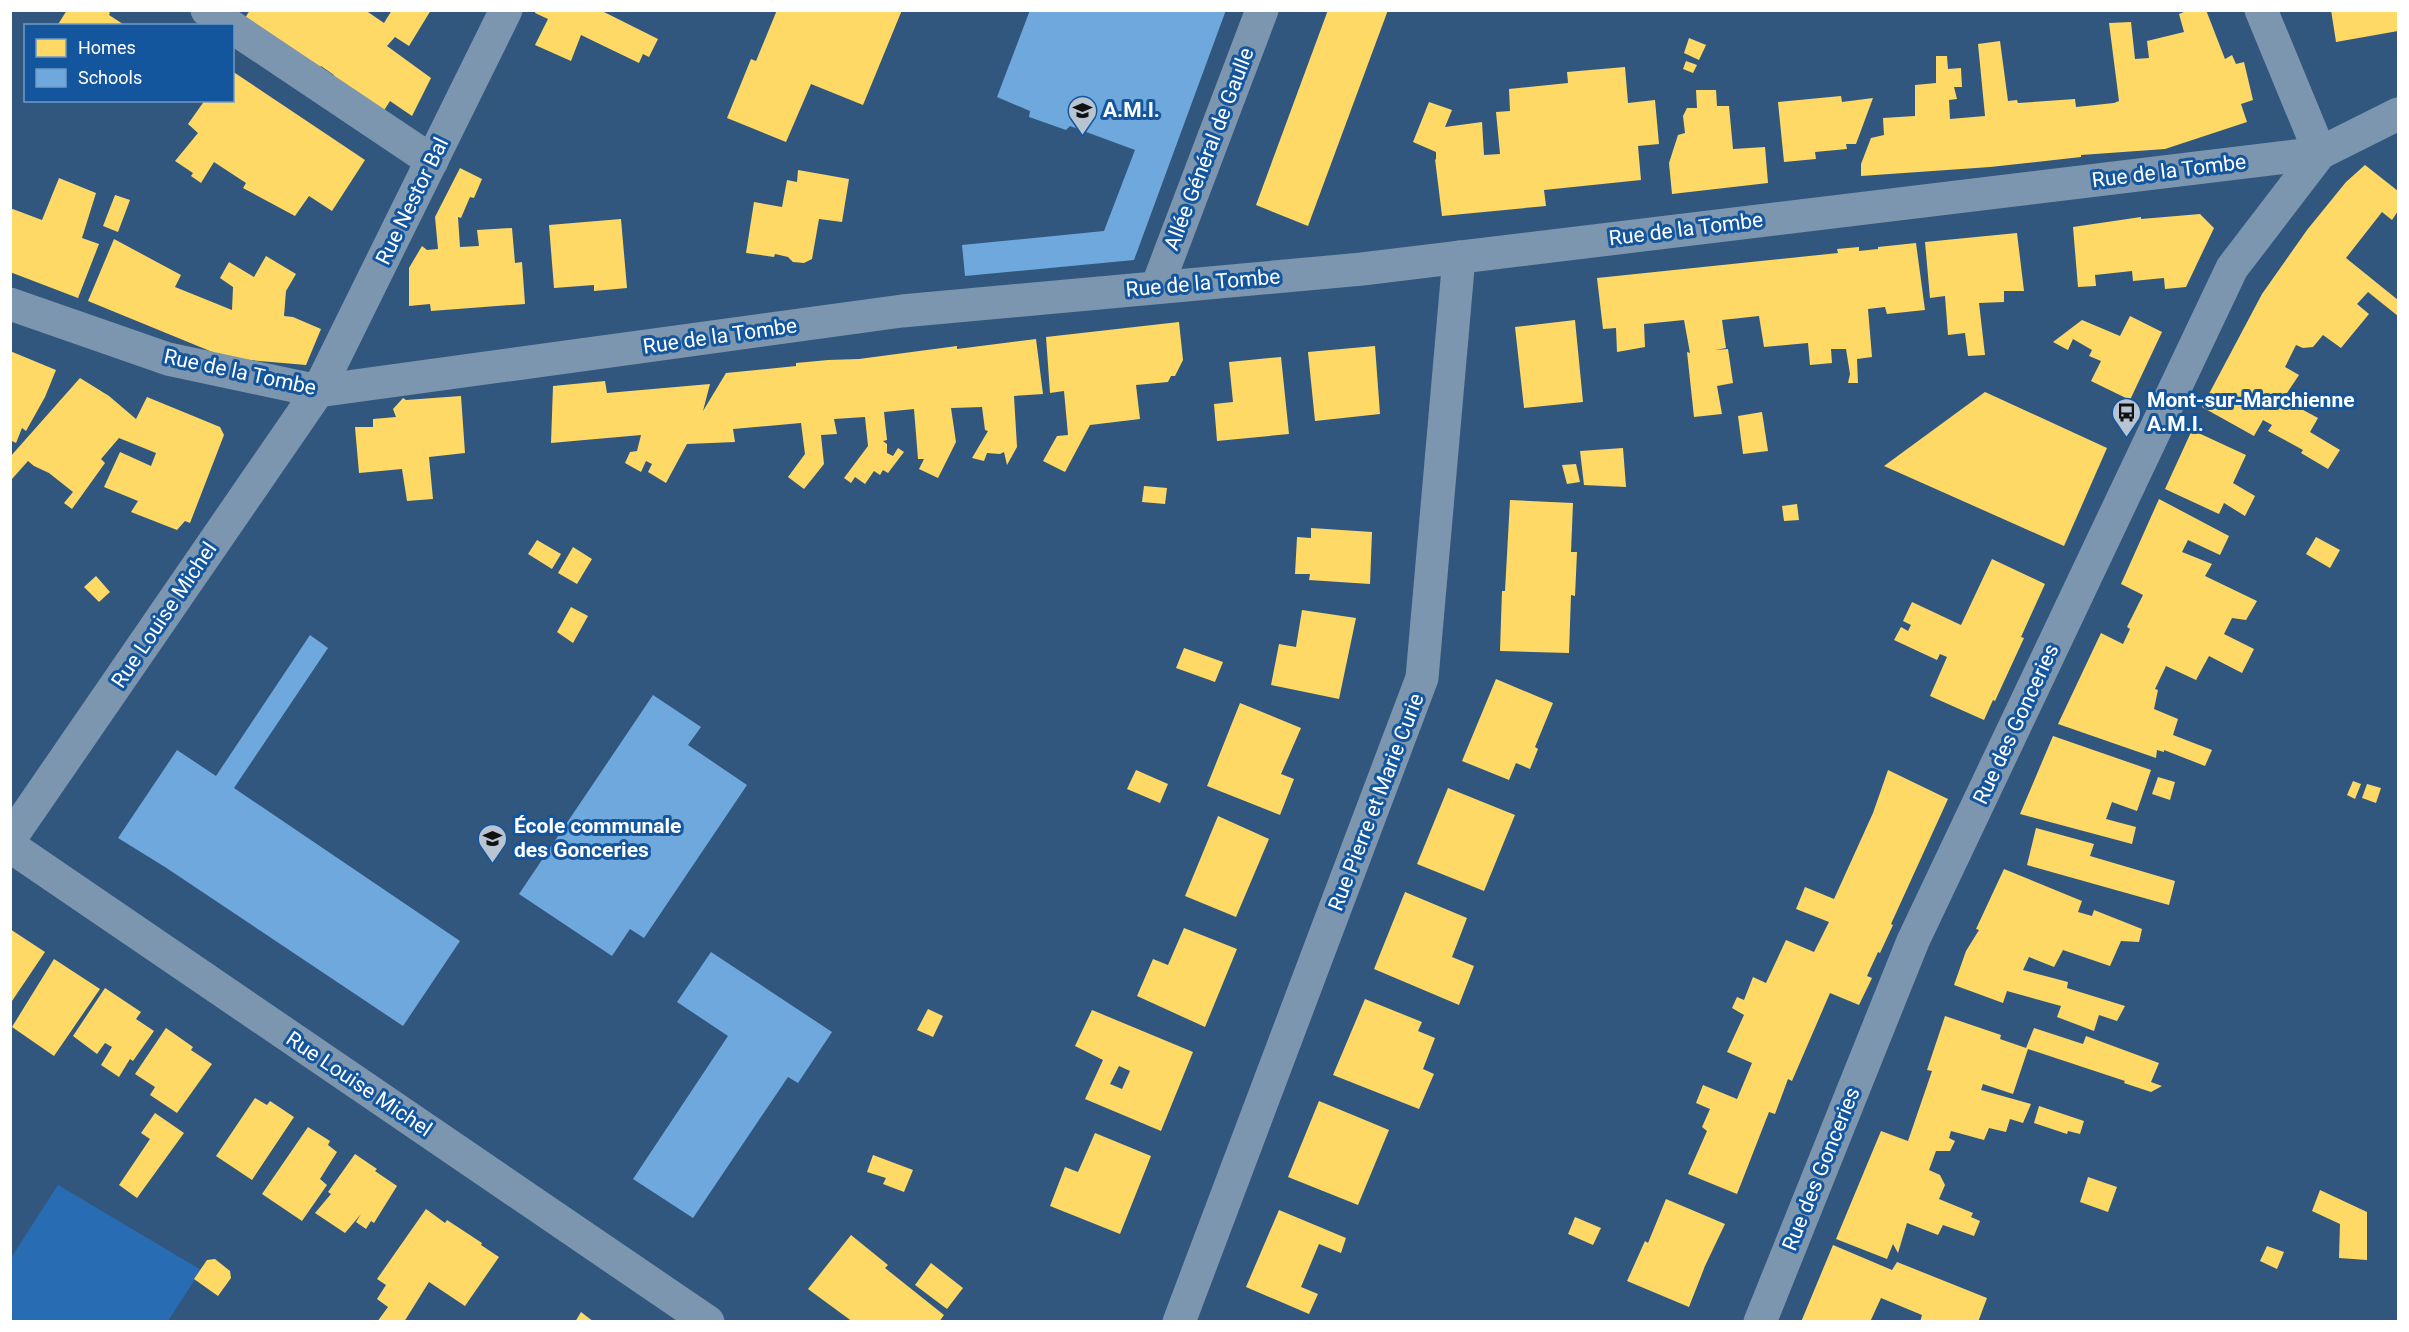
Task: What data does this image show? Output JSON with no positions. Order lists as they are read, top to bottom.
{
  "streets": {
    "street": [
      "Allée Général de Gaulle",
      "Rue de la Tombe",
      "Rue Nestor Bal",
      "Rue Louise Michel",
      "Rue des Gonceries",
      "Rue Pierre et Marie Curie"
    ]
  },
  "crossings": [
    ["Allée Général de Gaulle", "Rue de la Tombe"],
    ["Rue de la Tombe", "Rue Nestor Bal"],
    ["Rue de la Tombe", "Rue Louise Michel"],
    ["Rue de la Tombe", "Rue des Gonceries"],
    ["Rue de la Tombe", "Rue Pierre et Marie Curie"],
    ["Rue Nestor Bal", "Rue Louise Michel"]
  ],
  "places": {
    "school or university": ["A.M.I.", "École communale des Gonceries"],
    "bus stop": ["Mont-sur-Marchienne A.M.I."]
  },
  "legend": ["Homes", "Schools"]
}
